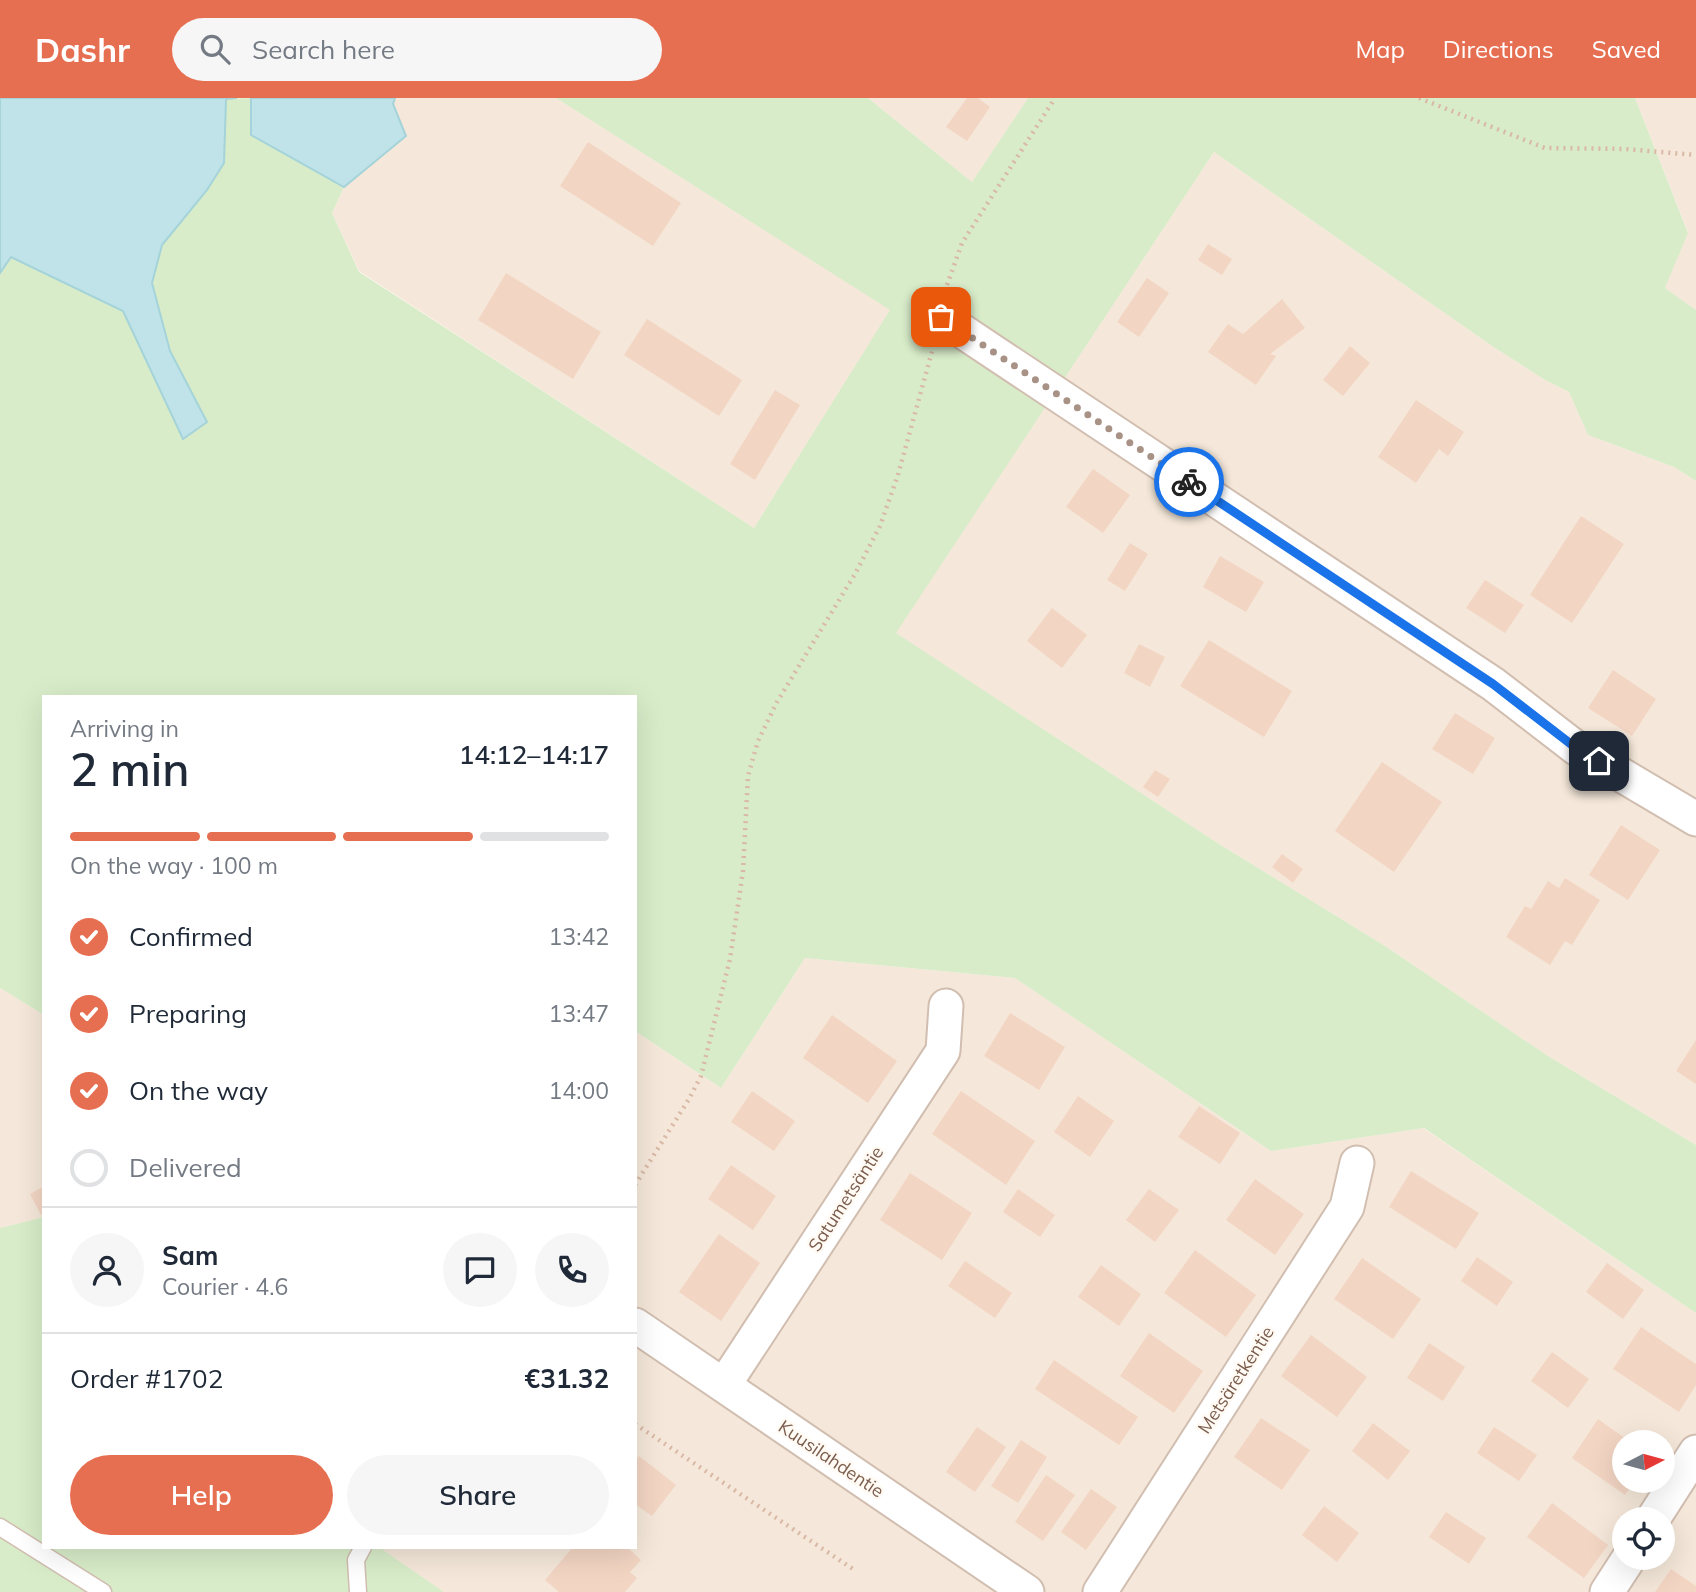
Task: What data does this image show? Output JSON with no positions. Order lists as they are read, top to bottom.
{
  "streets": {
    "street": ["Satumetsäntie", "Metsäretkentie", "Kuusilahdentie"]
  },
  "crossings": [
    ["Satumetsäntie", "Kuusilahdentie"]
  ],
  "north": "right",
  "page": {
    "header": "Dashr",
    "search": "Search here",
    "nav": ["Map", "Directions", "Saved"],
    "heading": ["2 min", "Arriving in", "14:12–14:17"],
    "panel": [
      "Sam",
      "Courier · 4.6",
      "Order #1702",
      "€31.32"
    ],
    "bar": "On the way · 100 m",
    "list": [
      ["Confirmed", "13:42"],
      ["Preparing", "13:47"],
      ["On the way", "14:00"],
      "Delivered"
    ],
    "buttons": ["Help", "Share"]
  }
}
